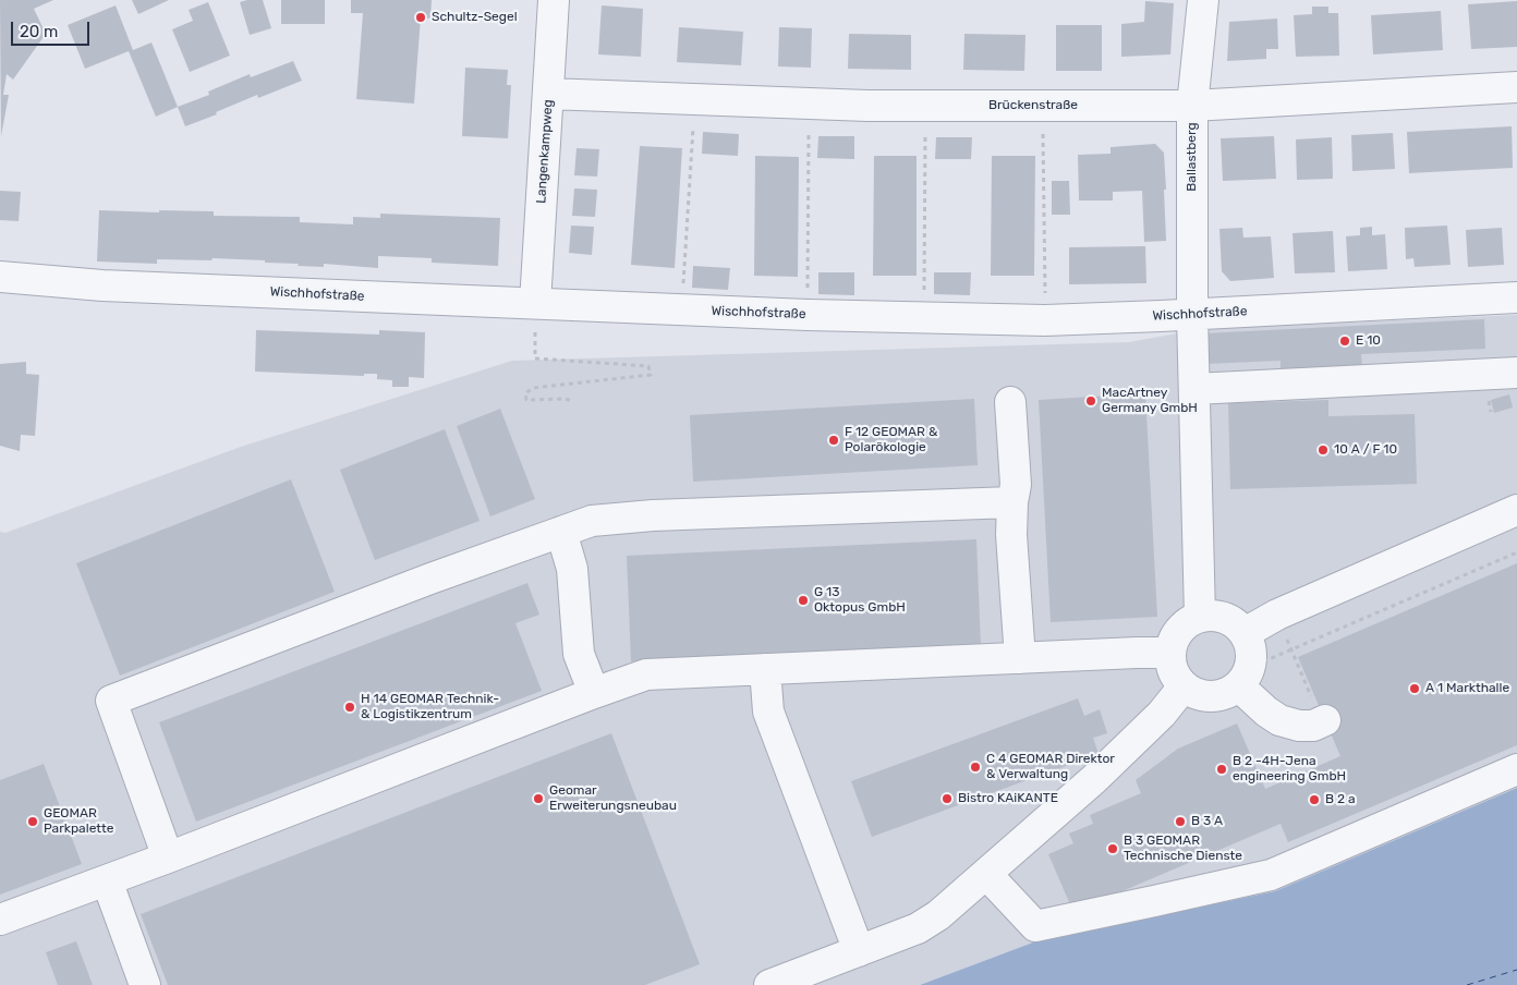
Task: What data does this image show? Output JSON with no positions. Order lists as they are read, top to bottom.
{
  "streets": {
    "street": [
      "Brückenstraße",
      "Langenkampweg",
      "Ballastberg",
      "Wischhofstraße"
    ]
  },
  "crossings": [
    ["Brückenstraße", "Langenkampweg"],
    ["Brückenstraße", "Ballastberg"],
    ["Langenkampweg", "Wischhofstraße"],
    ["Ballastberg", "Wischhofstraße"]
  ],
  "places": [
    "Schultz-Segel",
    "E 10",
    "MacArtney Germany GmbH",
    "F 12 GEOMAR & Polarökologie",
    "10 A / F 10",
    "G 13 Oktopus GmbH",
    "A 1 Markthalle",
    "H 14 GEOMAR Technik- & Logistikzentrum",
    "C 4 GEOMAR Direktor & Verwaltung",
    "B 2 -4H-Jena engineering GmbH",
    "Geomar Erweiterungsneubau",
    "Bistro KAiKANTE",
    "B 2 a",
    "GEOMAR Parkpalette",
    "B 3 A",
    "B 3 GEOMAR Technische Dienste"
  ],
  "scale_bar": "20 m"
}
